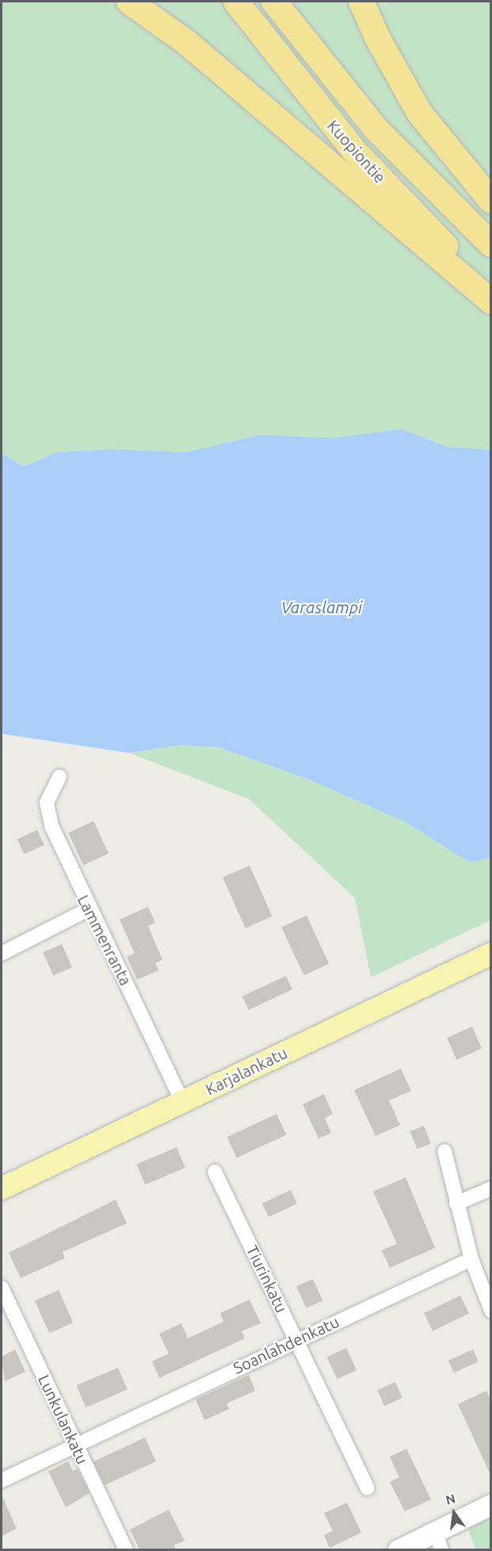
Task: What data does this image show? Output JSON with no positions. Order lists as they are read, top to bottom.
{
  "streets": {
    "highway": ["Kuopiontie"],
    "main road": ["Karjalankatu"],
    "street": [
      "Lammenranta",
      "Tiurinkatu",
      "Soanlahdenkatu",
      "Lunkulankatu"
    ]
  },
  "crossings": [
    ["Lammenranta", "Karjalankatu"],
    ["Tiurinkatu", "Soanlahdenkatu"],
    ["Soanlahdenkatu", "Lunkulankatu"]
  ],
  "water": ["Varaslampi"],
  "north": "top"
}
